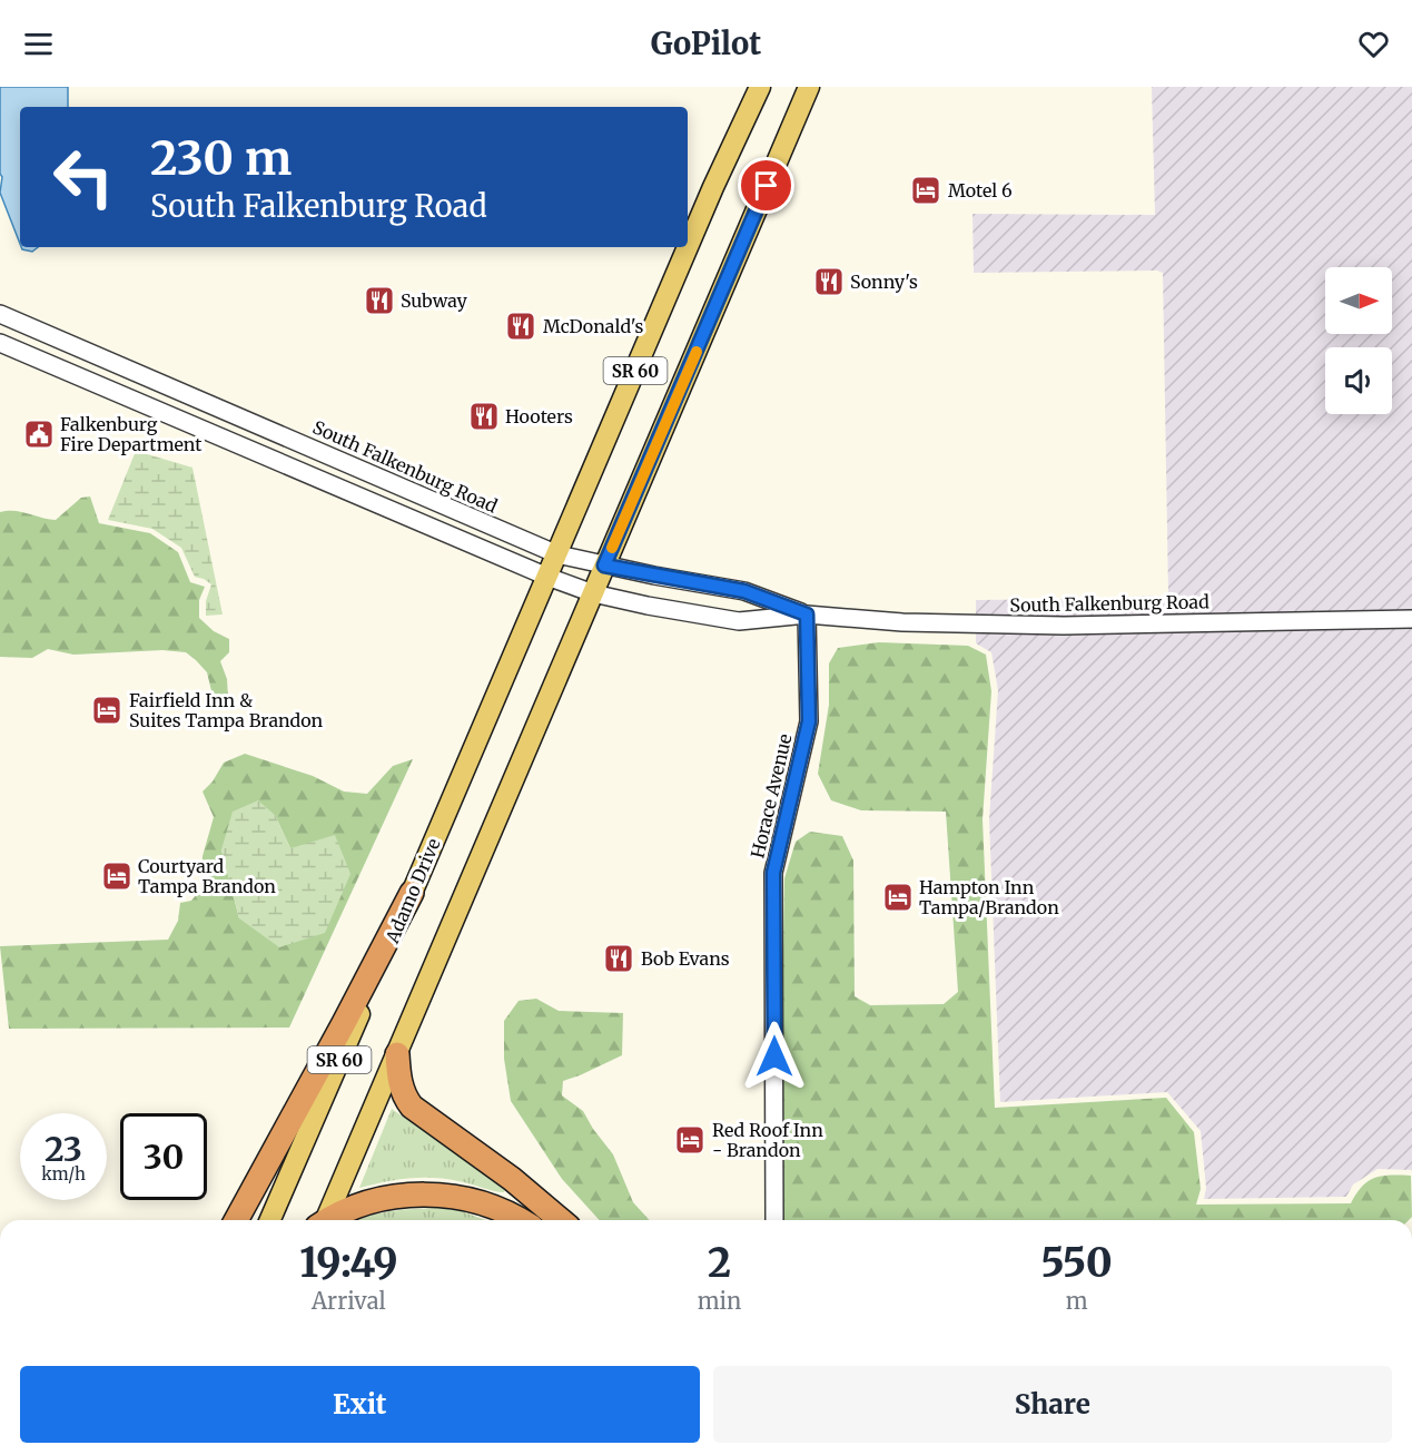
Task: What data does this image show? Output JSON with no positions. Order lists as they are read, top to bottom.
{
  "streets": {
    "main road": ["SR 60", "Adamo Drive"],
    "street": ["South Falkenburg Road", "Horace Avenue"]
  },
  "crossings": [
    ["SR 60", "South Falkenburg Road"],
    ["SR 60", "Adamo Drive"],
    ["South Falkenburg Road", "Horace Avenue"],
    ["South Falkenburg Road", "Adamo Drive"]
  ],
  "places": {
    "hotel": [
      "Motel 6",
      "Fairfield Inn & Suites Tampa Brandon",
      "Courtyard Tampa Brandon",
      "Hampton Inn Tampa/Brandon",
      "Red Roof Inn - Brandon"
    ],
    "restaurant": [
      "Sonny's",
      "Subway",
      "McDonald's",
      "Hooters",
      "Bob Evans"
    ],
    "public building": ["Falkenburg Fire Department"]
  },
  "north": "right",
  "page": {
    "header": "GoPilot",
    "turn": ["230 m", "South Falkenburg Road"],
    "speed": "23 km/h",
    "limit": "30",
    "eta": [
      "19:49",
      "Arrival",
      "2",
      "min",
      "550",
      "m"
    ],
    "buttons": ["Exit", "Share"]
  }
}
